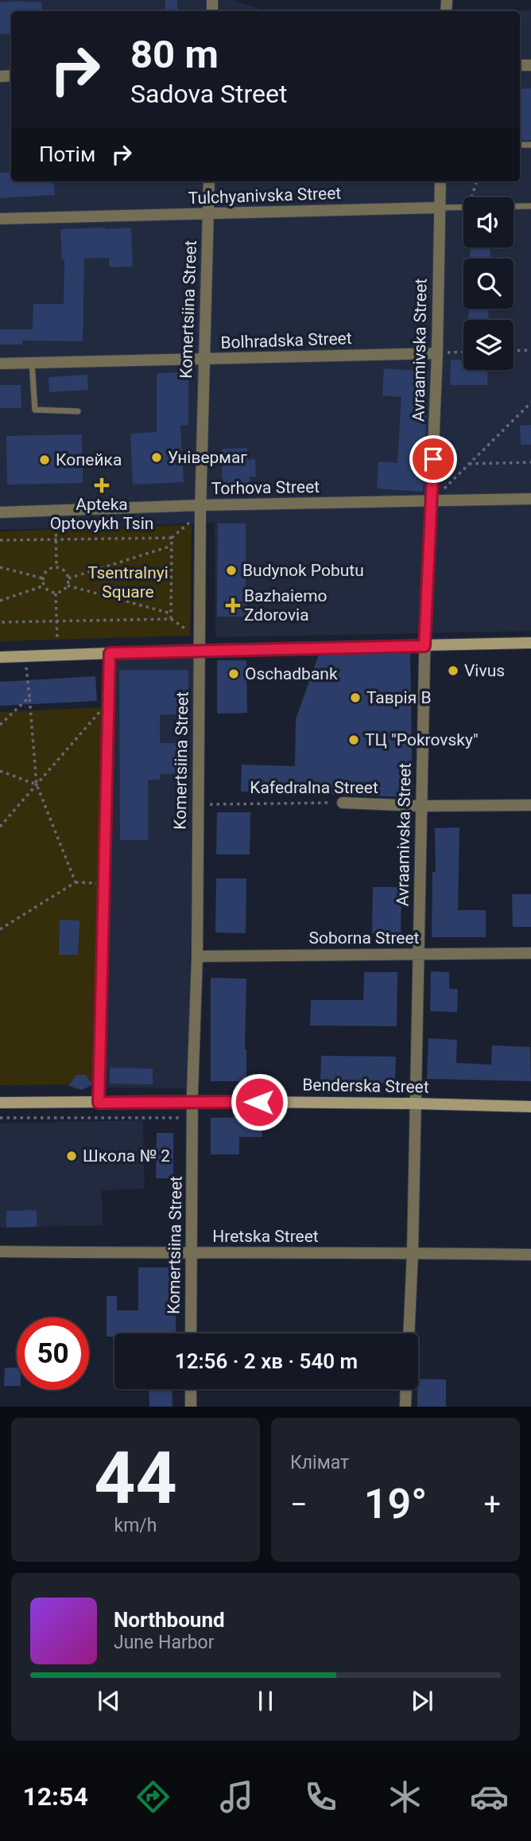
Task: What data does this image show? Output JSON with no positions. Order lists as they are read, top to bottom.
{
  "streets": {
    "main road": ["Benderska Street"],
    "street": [
      "Tulchyanivska Street",
      "Komertsiina Street",
      "Bolhradska Street",
      "Avraamivska Street",
      "Torhova Street",
      "Kafedralna Street",
      "Soborna Street",
      "Hretska Street"
    ]
  },
  "crossings": [
    ["Tulchyanivska Street", "Komertsiina Street"],
    ["Tulchyanivska Street", "Avraamivska Street"],
    ["Komertsiina Street", "Bolhradska Street"],
    ["Komertsiina Street", "Torhova Street"],
    ["Komertsiina Street", "Kafedralna Street"],
    ["Komertsiina Street", "Soborna Street"],
    ["Komertsiina Street", "Benderska Street"],
    ["Komertsiina Street", "Hretska Street"],
    ["Bolhradska Street", "Avraamivska Street"],
    ["Avraamivska Street", "Torhova Street"],
    ["Avraamivska Street", "Kafedralna Street"],
    ["Avraamivska Street", "Soborna Street"],
    ["Avraamivska Street", "Benderska Street"],
    ["Avraamivska Street", "Hretska Street"]
  ],
  "parks": ["Tsentralnyi Square"],
  "places": {
    "other": [
      "Універмаг",
      "Копейка",
      "Budynok Pobutu",
      "Vivus",
      "Oschadbank",
      "Таврія В",
      "ТЦ \"Pokrovsky\"",
      "Школа № 2"
    ],
    "health": ["Apteka Optovykh Tsin", "Bazhaiemo Zdorovia"]
  },
  "page": {
    "turn": ["80 m", "Sadova Street"],
    "then": "Потім",
    "limit": "50",
    "trip": "12:56 · 2 хв · 540 m",
    "tile": [
      ["44", "km/h"],
      "Клімат"
    ],
    "heat": ["−", "19°", "+"],
    "song": ["Northbound", "June Harbor"],
    "tabs": "12:54"
  }
}
